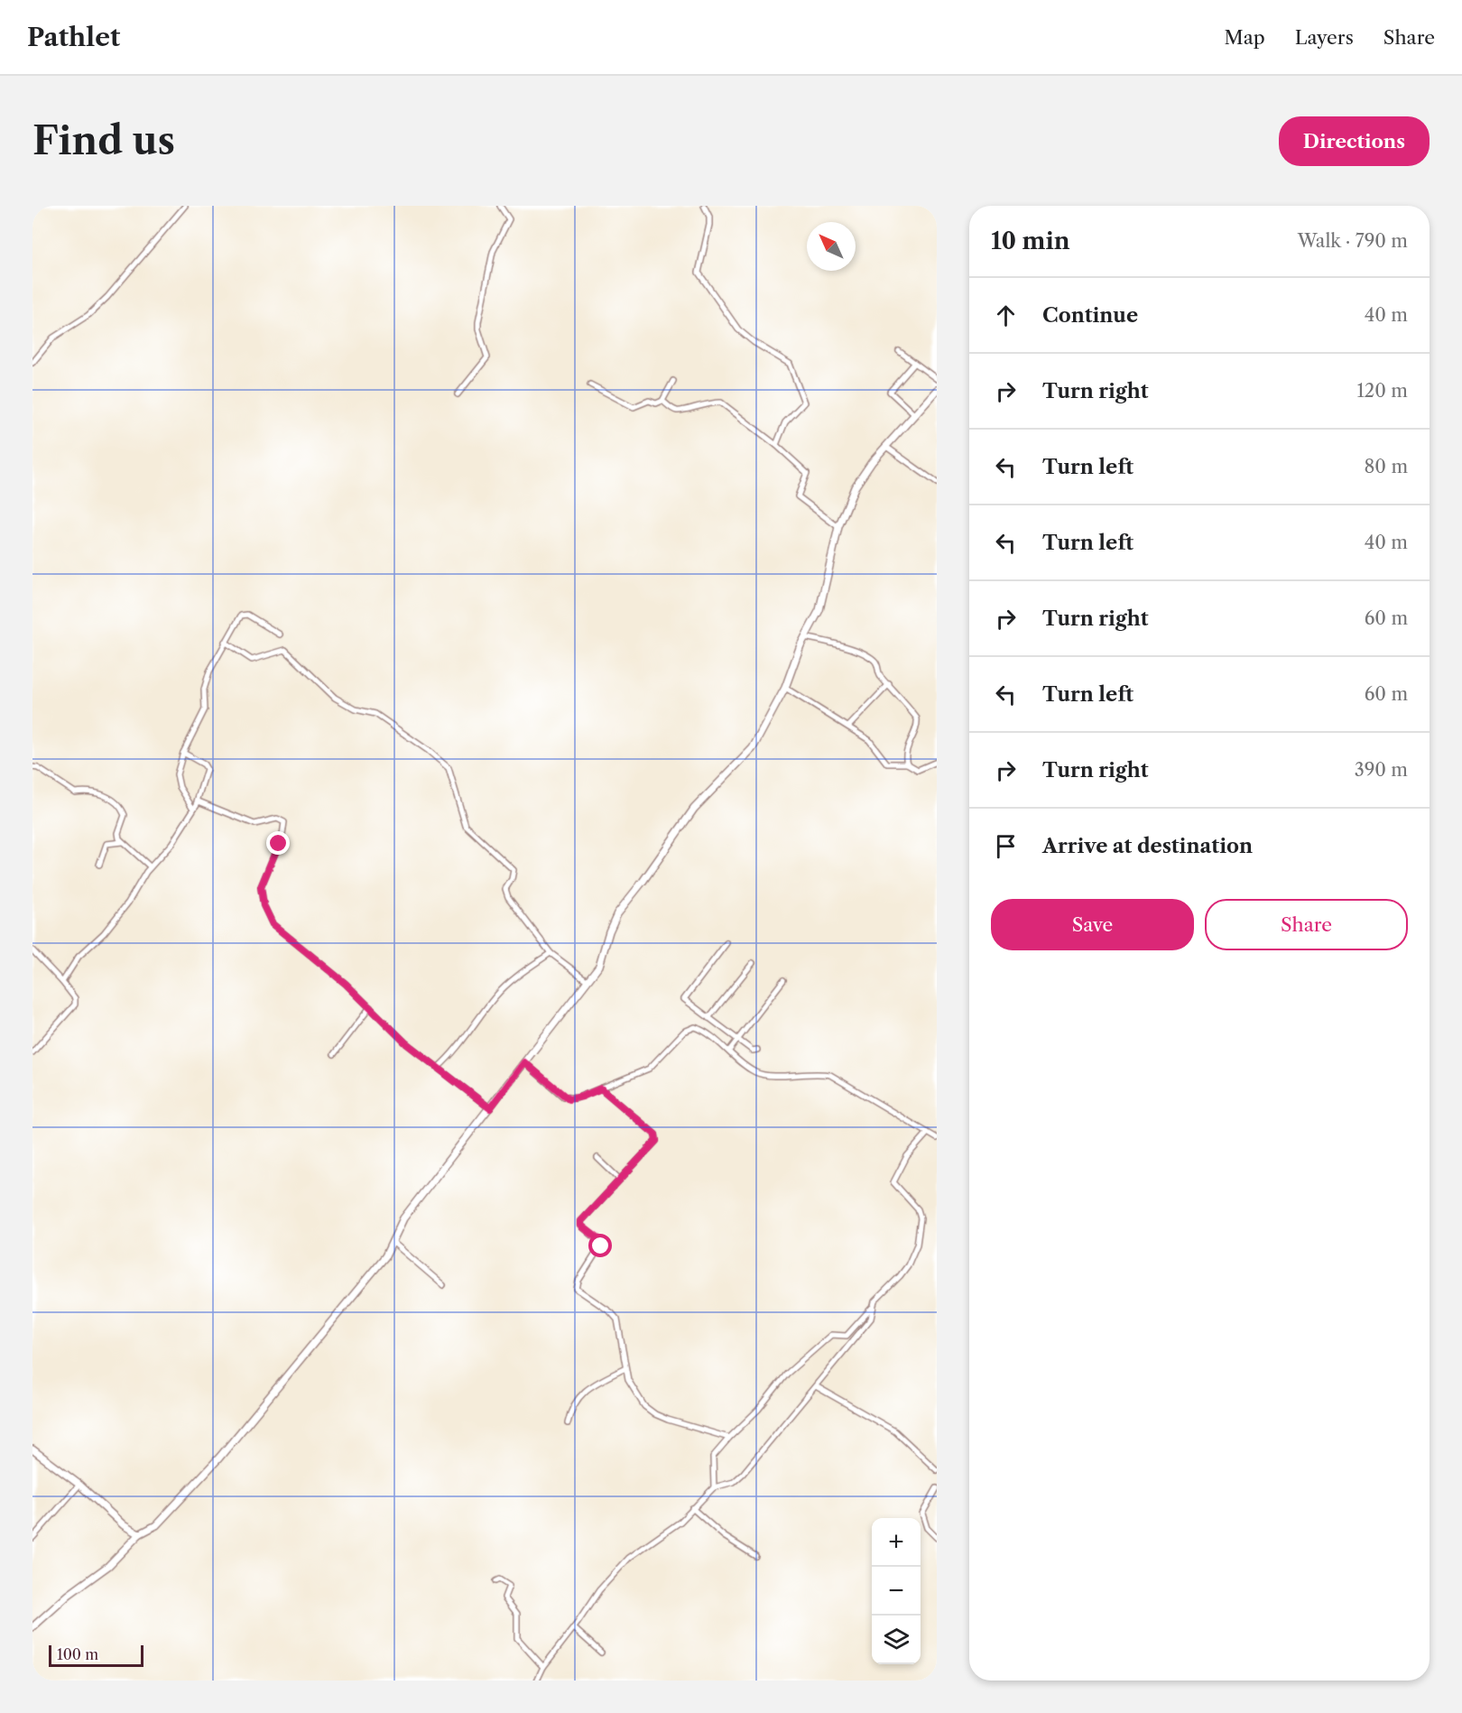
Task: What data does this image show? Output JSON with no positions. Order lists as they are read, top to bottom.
{
  "scale_bar": "100 m",
  "north": "top left",
  "page": {
    "header": "Pathlet",
    "nav": ["Map", "Layers", "Share"],
    "buttons": [
      "Directions",
      ["Save", "Share"]
    ],
    "title": "Find us",
    "heading": ["10 min", "Walk · 790 m"],
    "list": [
      ["Continue", "40 m"],
      ["Turn right", "120 m"],
      ["Turn left", "80 m"],
      ["Turn left", "40 m"],
      ["Turn right", "60 m"],
      ["Turn left", "60 m"],
      ["Turn right", "390 m"],
      "Arrive at destination"
    ],
    "map_buttons": ["+", "−"],
    "scale": "100 m"
  }
}
